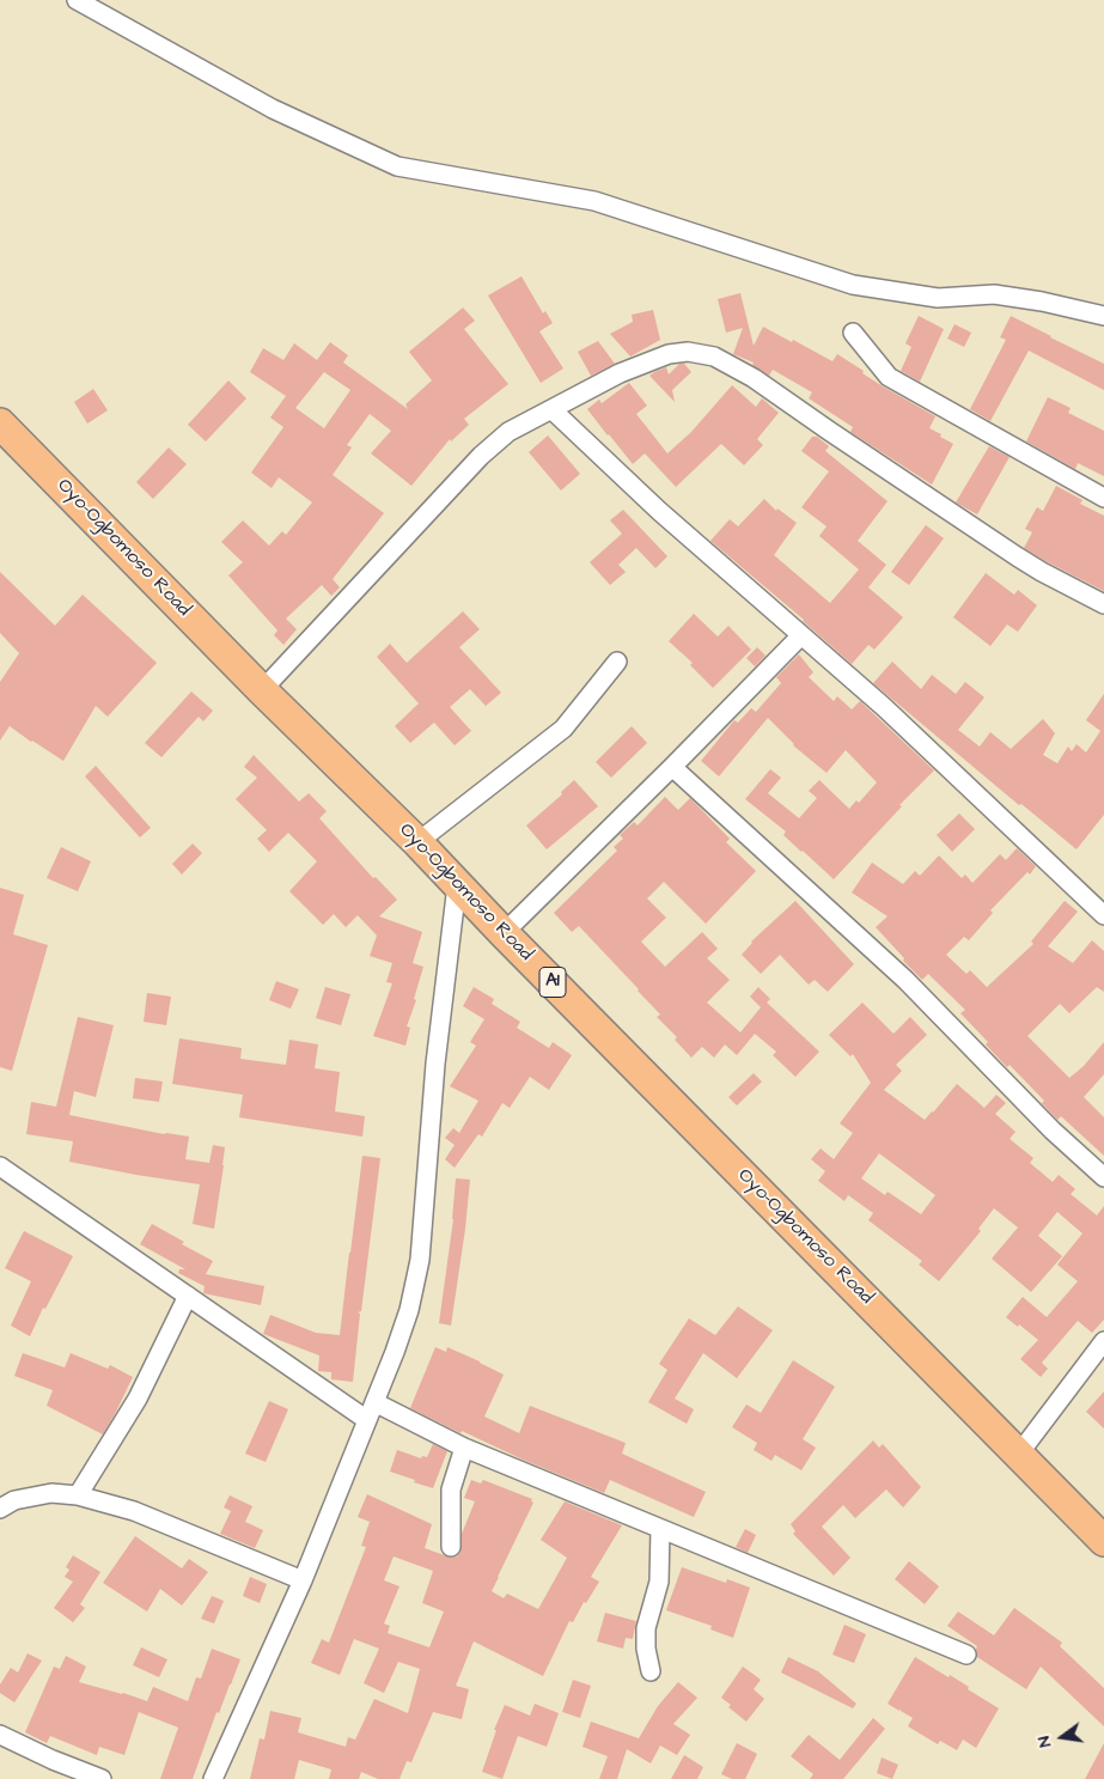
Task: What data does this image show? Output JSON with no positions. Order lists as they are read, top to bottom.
{
  "streets": {
    "highway": ["Oyo-Ogbomoso Road", "A1"]
  },
  "north": "left"
}
